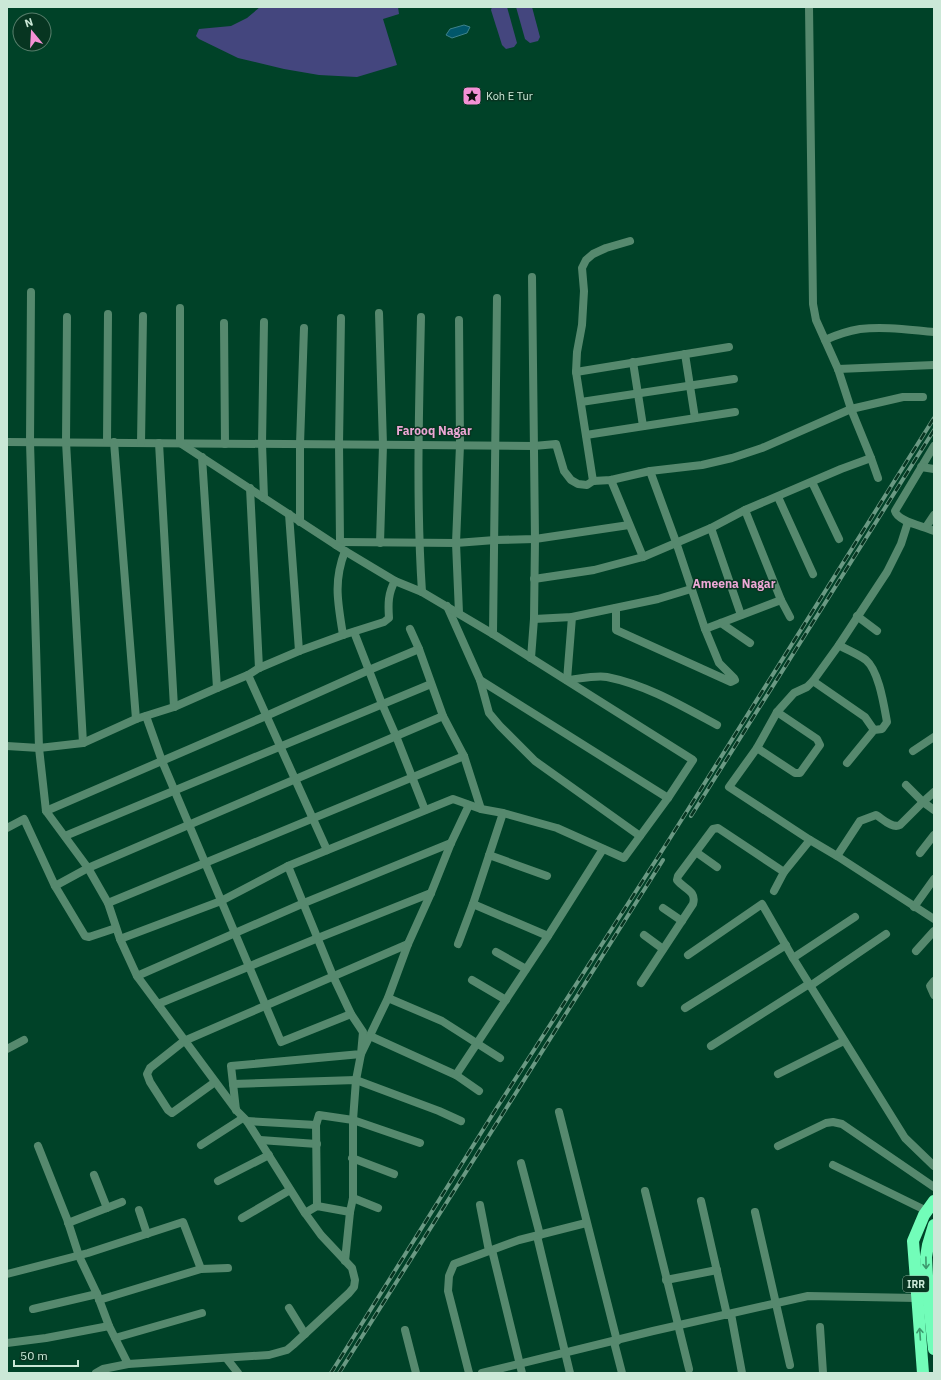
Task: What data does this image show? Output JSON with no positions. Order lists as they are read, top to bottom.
{
  "streets": {
    "highway": ["IRR"]
  },
  "districts": ["Farooq Nagar", "Ameena Nagar"],
  "places": {
    "place": ["Koh E Tur"]
  },
  "scale_bar": "50 m",
  "north": "top"
}
